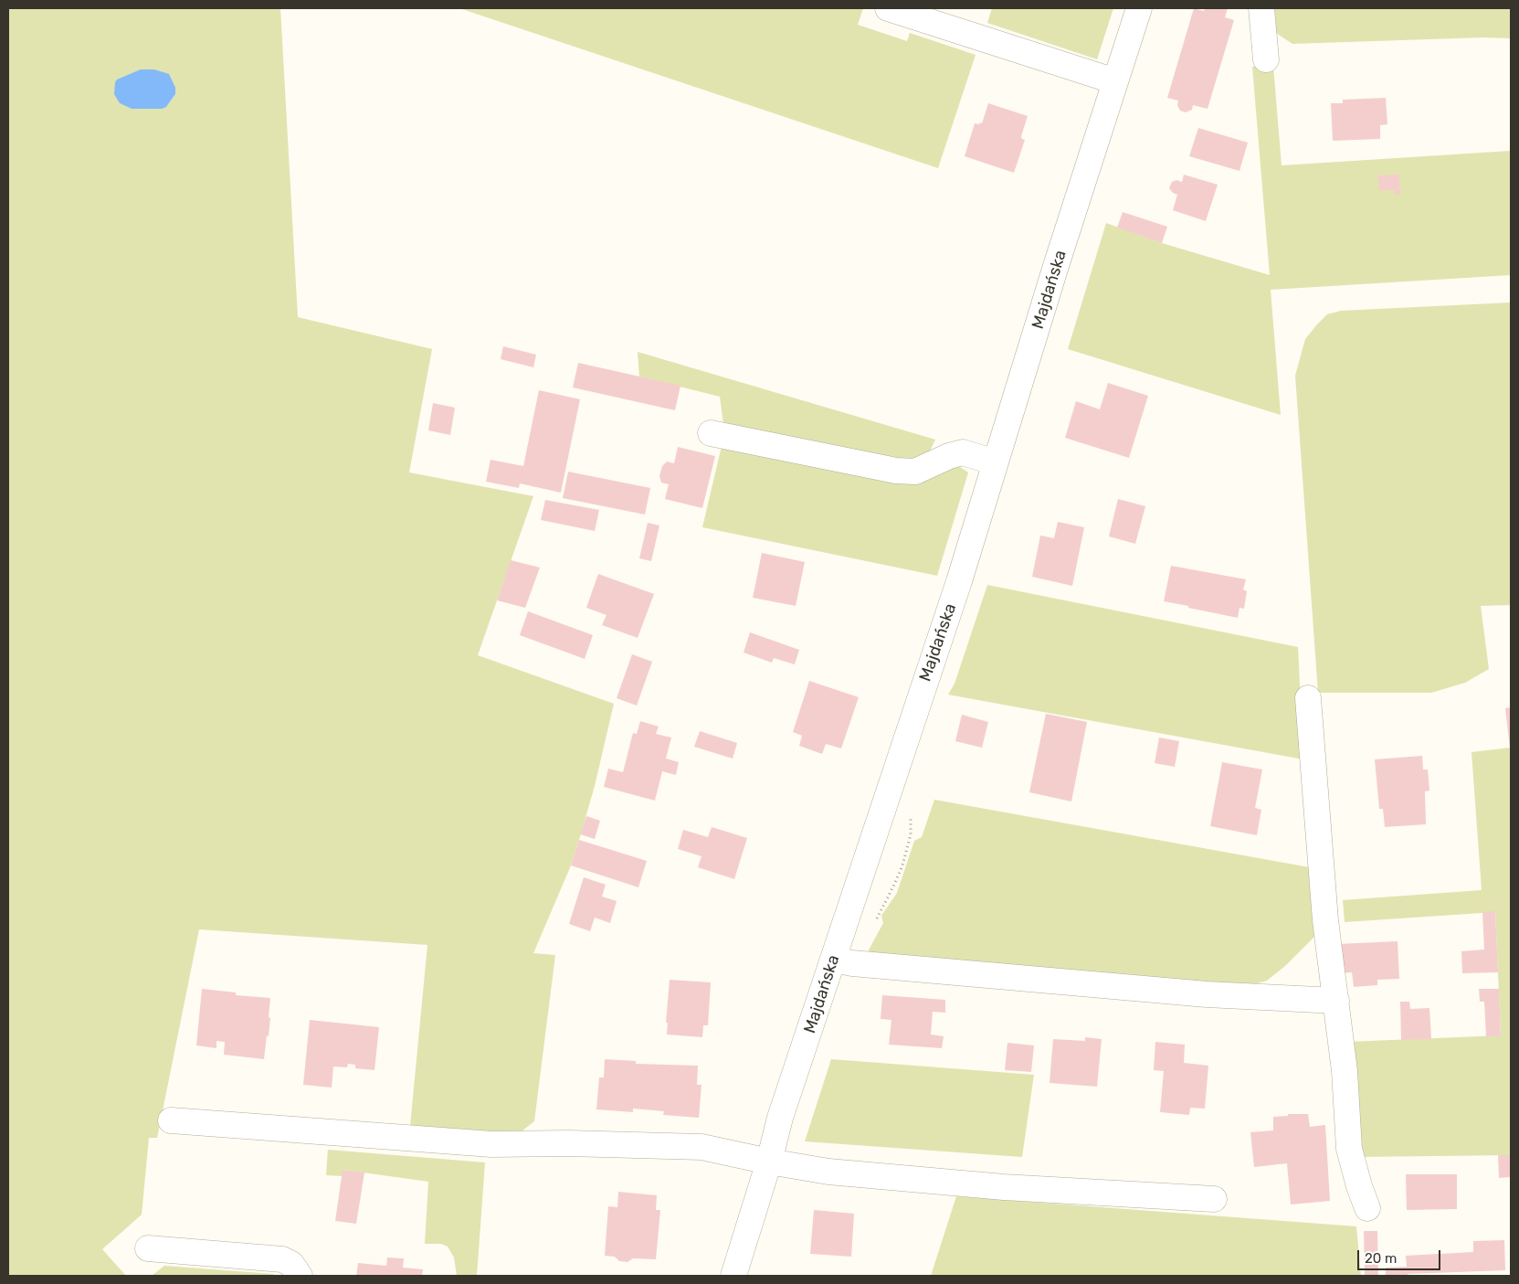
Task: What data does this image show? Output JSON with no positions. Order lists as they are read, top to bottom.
{
  "streets": {
    "street": ["Majdańska"]
  },
  "scale_bar": "20 m"
}
